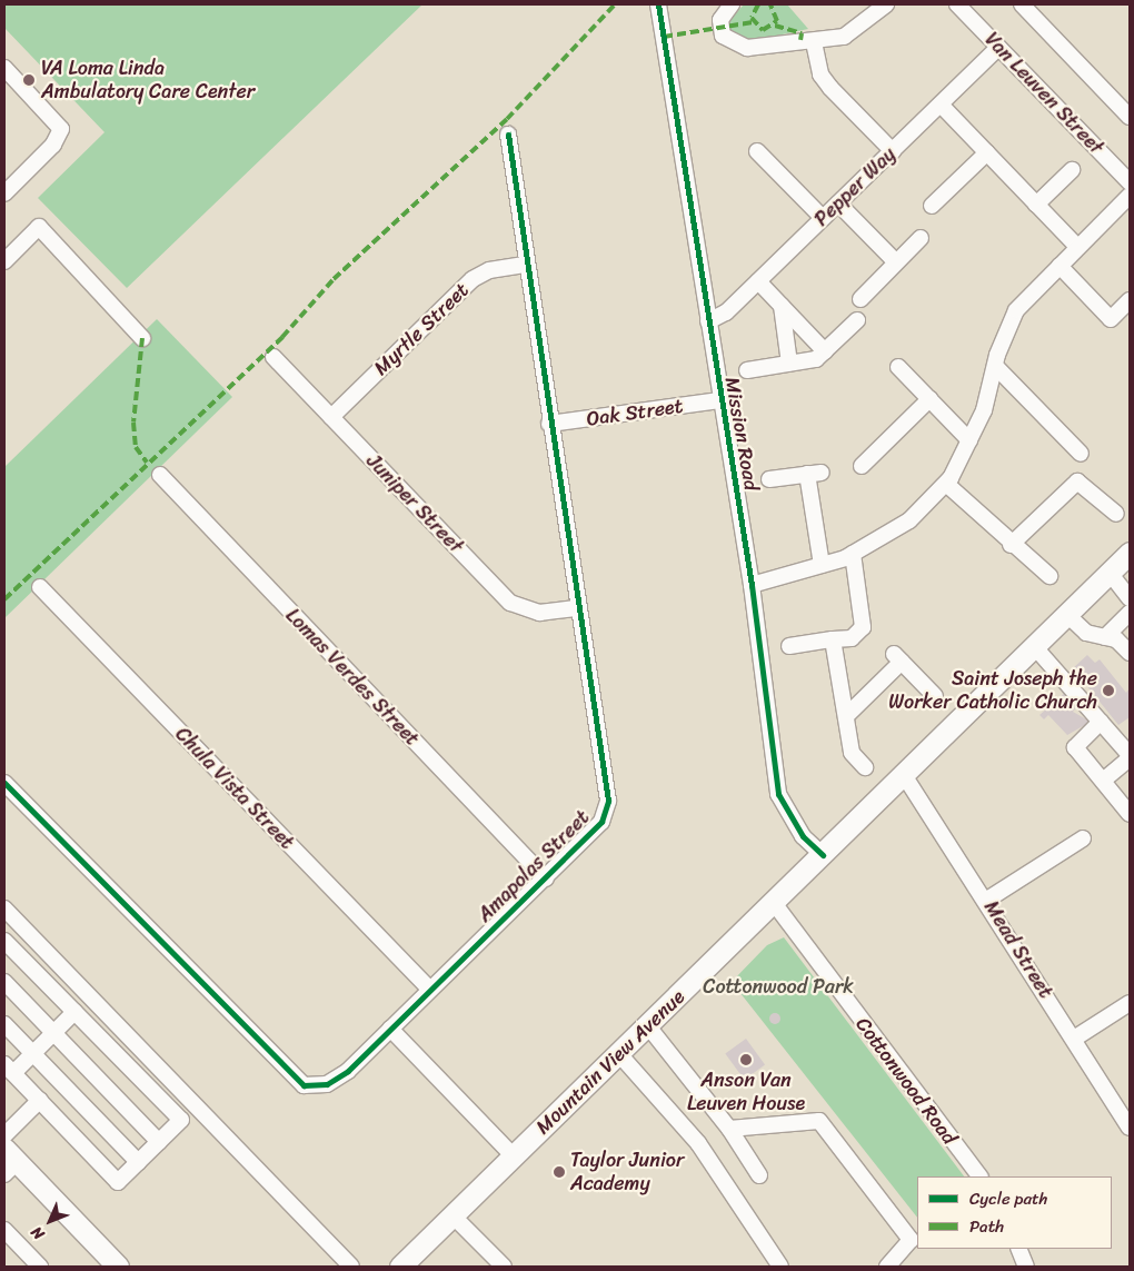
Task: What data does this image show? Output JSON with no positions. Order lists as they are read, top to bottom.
{
  "streets": {
    "main road": ["Mountain View Avenue"],
    "street": [
      "Van Leuven Street",
      "Pepper Way",
      "Myrtle Street",
      "Oak Street",
      "Mission Road",
      "Juniper Street",
      "Lomas Verdes Street",
      "Chula Vista Street",
      "Amapolas Street",
      "Mead Street",
      "Cottonwood Road"
    ]
  },
  "crossings": [
    ["Van Leuven Street", "Pepper Way"],
    ["Pepper Way", "Mission Road"],
    ["Myrtle Street", "Juniper Street"],
    ["Myrtle Street", "Amapolas Street"],
    ["Oak Street", "Mission Road"],
    ["Oak Street", "Amapolas Street"],
    ["Mission Road", "Mountain View Avenue"],
    ["Juniper Street", "Amapolas Street"],
    ["Lomas Verdes Street", "Amapolas Street"],
    ["Chula Vista Street", "Amapolas Street"],
    ["Mead Street", "Mountain View Avenue"],
    ["Mountain View Avenue", "Cottonwood Road"]
  ],
  "parks": ["Cottonwood Park"],
  "places": [
    "VA Loma Linda Ambulatory Care Center",
    "Saint Joseph the Worker Catholic Church",
    "Anson Van Leuven House",
    "Taylor Junior Academy"
  ],
  "legend": ["Cycle path", "Path"],
  "north": "bottom left"
}
